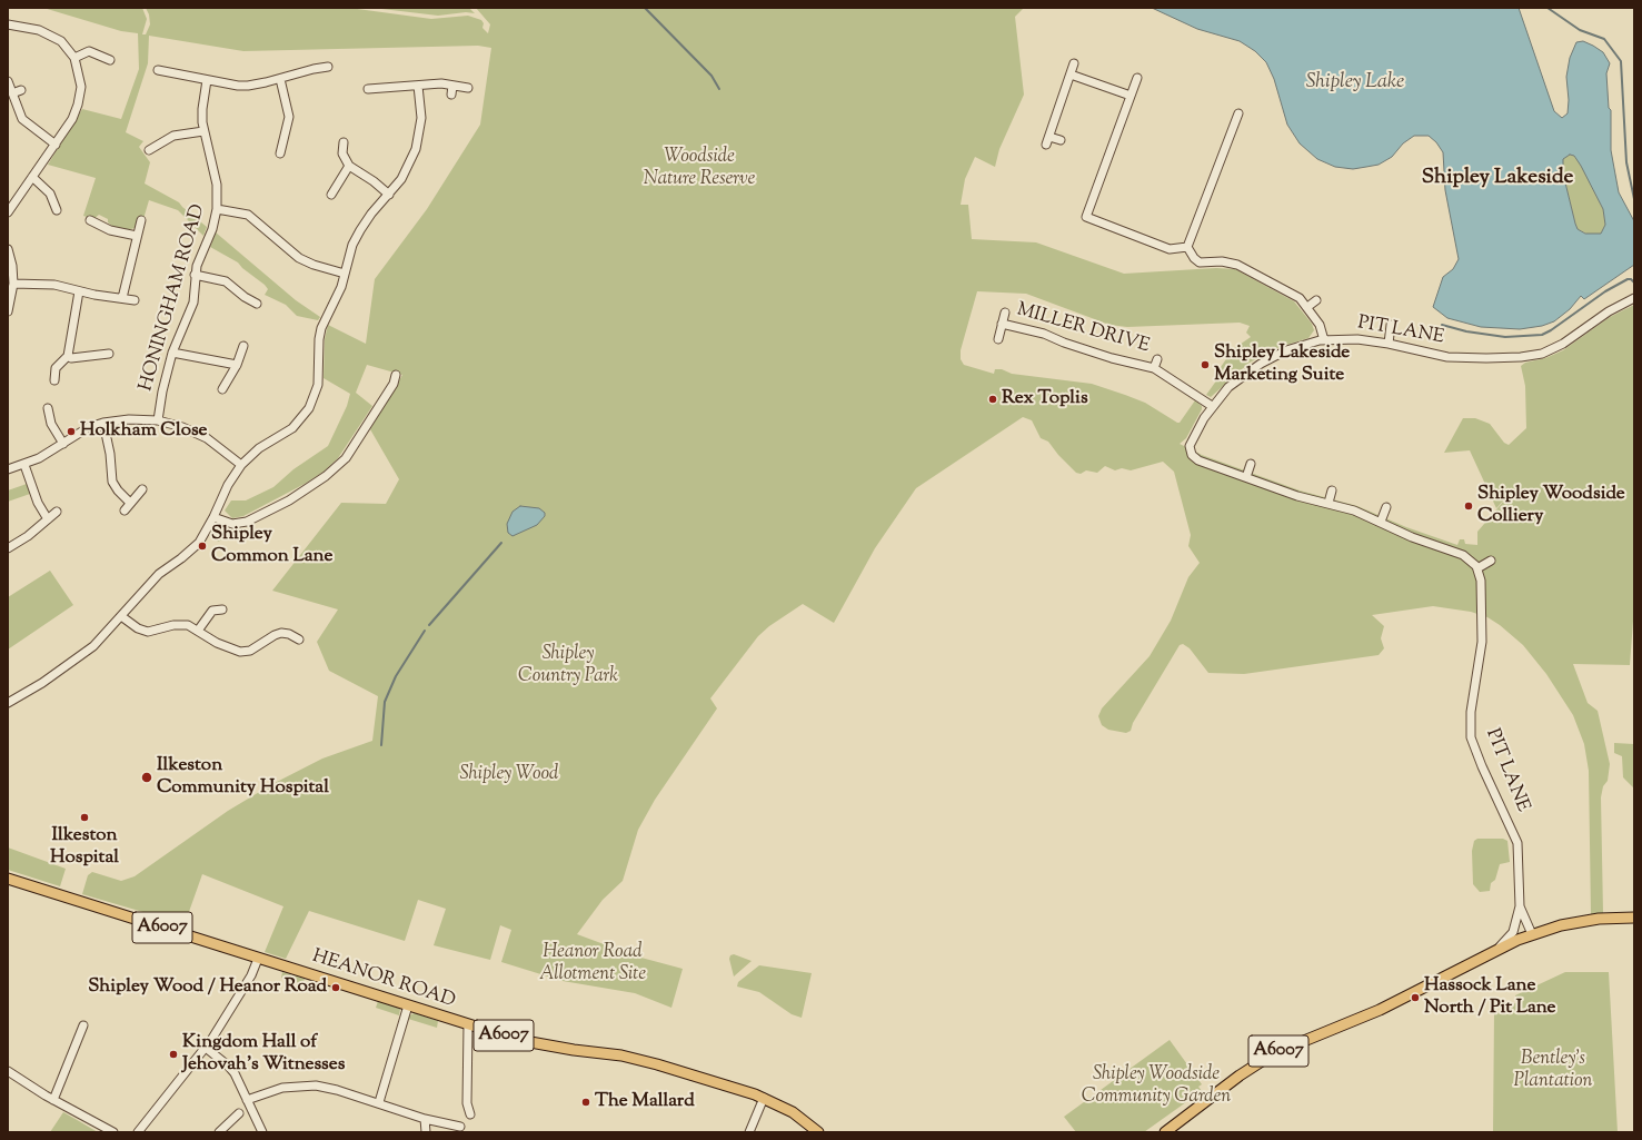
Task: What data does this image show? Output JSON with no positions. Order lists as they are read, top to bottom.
{
  "streets": {
    "main road": ["A6007", "HEANOR ROAD"],
    "street": ["HONINGHAM ROAD", "MILLER DRIVE", "PIT LANE"]
  },
  "crossings": [
    ["MILLER DRIVE", "PIT LANE"],
    ["PIT LANE", "A6007"],
    ["A6007", "HEANOR ROAD"]
  ],
  "districts": ["Shipley Lakeside"],
  "water": ["Shipley Lake"],
  "parks": [
    "Woodside Nature Reserve",
    "Shipley Country Park",
    "Shipley Wood",
    "Heanor Road Allotment Site",
    "Bentley's Plantation",
    "Shipley Woodside Community Garden"
  ],
  "places": [
    "Shipley Lakeside Marketing Suite",
    "Rex Toplis",
    "Holkham Close",
    "Shipley Woodside Colliery",
    "Shipley Common Lane",
    "Ilkeston Community Hospital",
    "Ilkeston Hospital",
    "Shipley Wood / Heanor Road",
    "Hassock Lane North / Pit Lane",
    "Kingdom Hall of Jehovah's Witnesses",
    "The Mallard"
  ]
}
